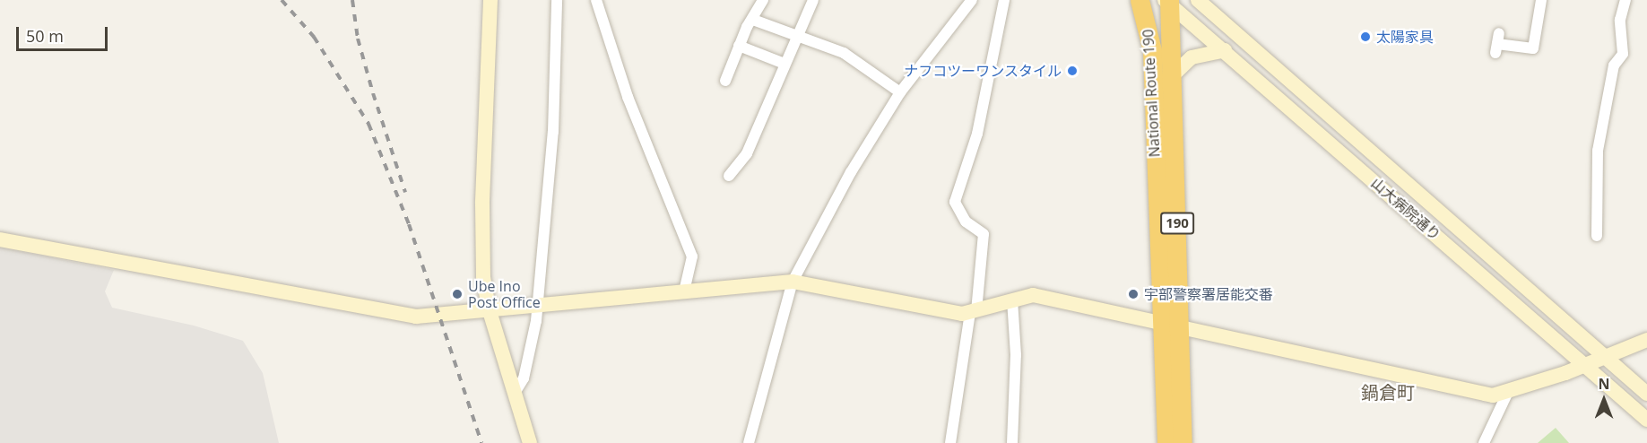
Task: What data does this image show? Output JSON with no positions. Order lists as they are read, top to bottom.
{
  "streets": {
    "highway": ["National Route 190", "190"],
    "street": ["山大病院通り"]
  },
  "crossings": [
    ["National Route 190", "190"],
    ["山大病院通り", "190"]
  ],
  "districts": ["鍋倉町"],
  "places": [
    "太陽家具",
    "ナフコツーワンスタイル",
    "Ube Ino Post Office",
    "宇部警察署居能交番"
  ],
  "scale_bar": "50 m",
  "north": "top"
}
